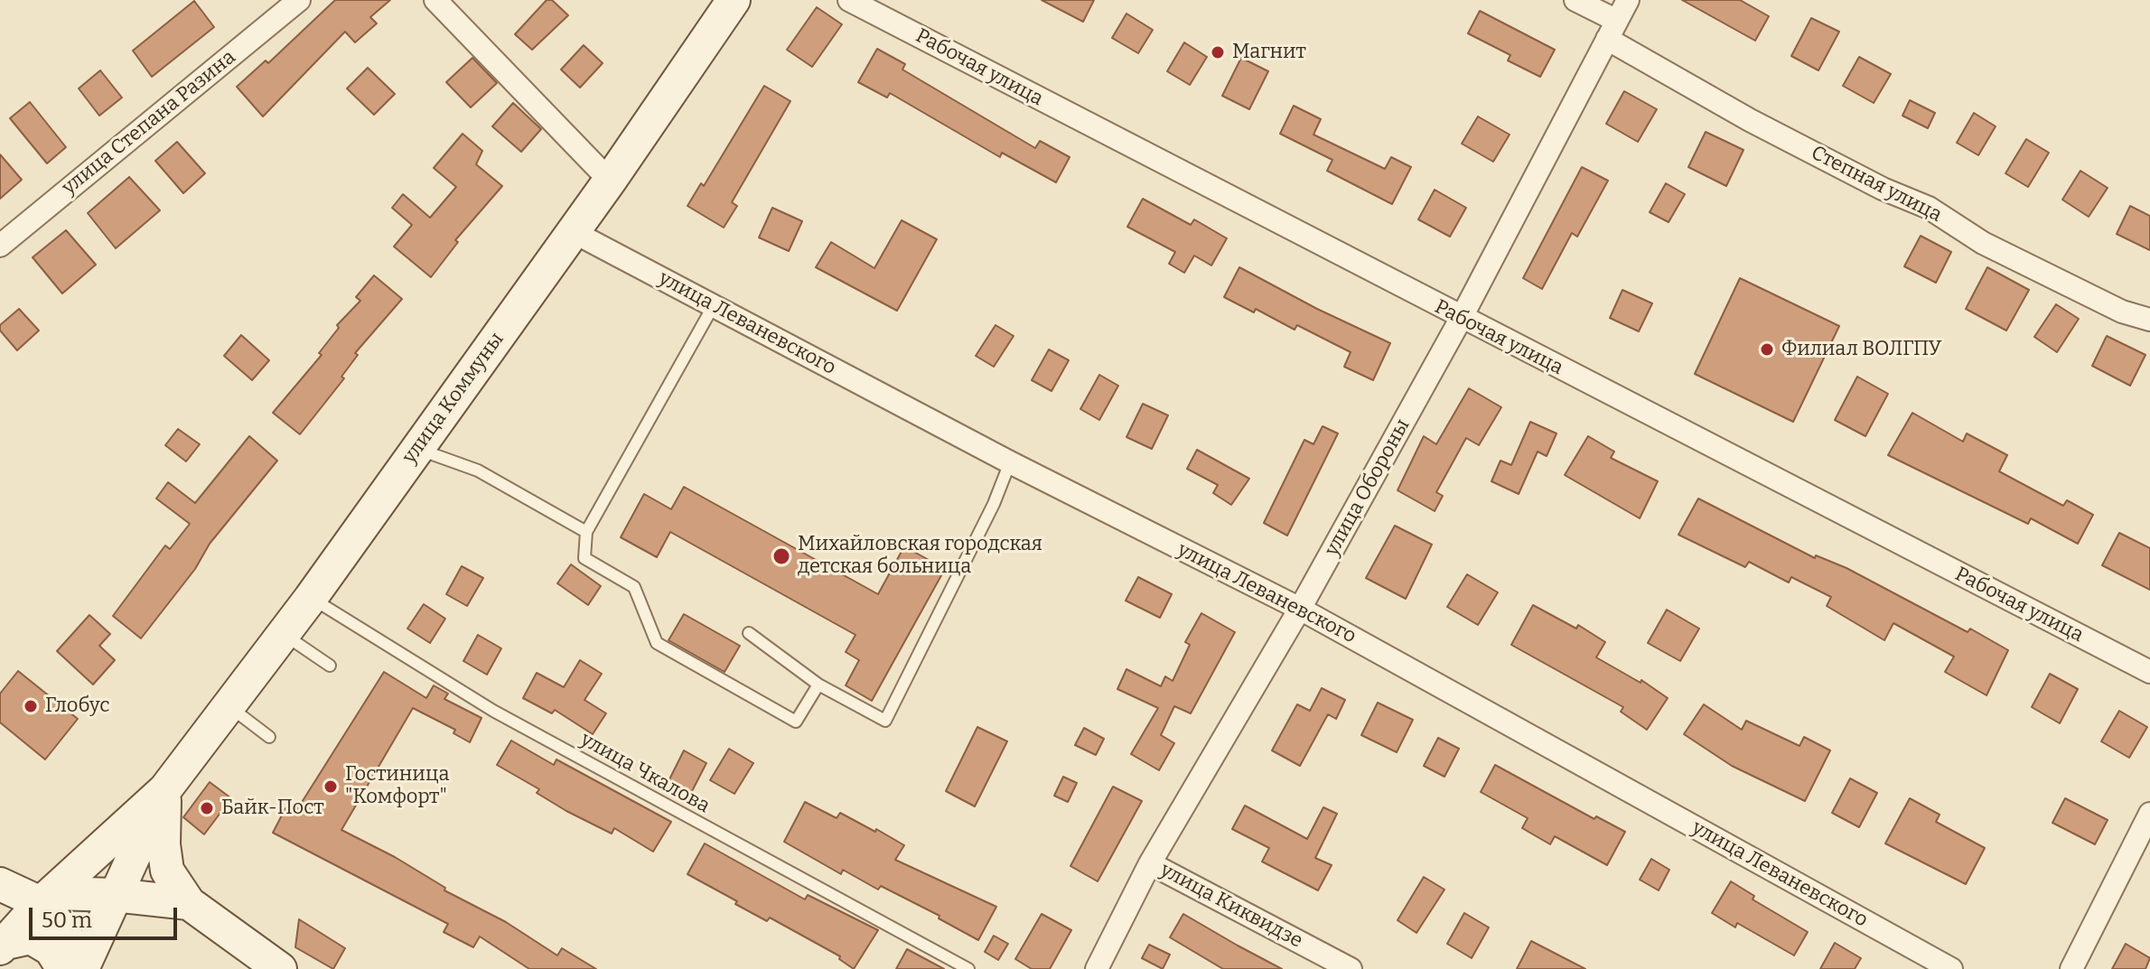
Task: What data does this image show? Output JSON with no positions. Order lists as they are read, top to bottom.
{
  "streets": {
    "street": [
      "Рабочая улица",
      "улица Степана Разина",
      "Степная улица",
      "улица Леваневского",
      "улица Коммуны",
      "улица Обороны",
      "улица Киквидзе"
    ],
    "lane": ["улица Чкалова"]
  },
  "crossings": [
    ["Рабочая улица", "улица Обороны"],
    ["Степная улица", "улица Обороны"],
    ["улица Леваневского", "улица Коммуны"],
    ["улица Леваневского", "улица Обороны"],
    ["улица Коммуны", "улица Чкалова"],
    ["улица Обороны", "улица Киквидзе"]
  ],
  "places": [
    "Магнит",
    "Филиал ВОЛГПУ",
    "Михайловская городская детская больница",
    "Глобус",
    "Гостиница \"Комфорт\"",
    "Байк-Пост"
  ],
  "scale_bar": "50 m"
}
